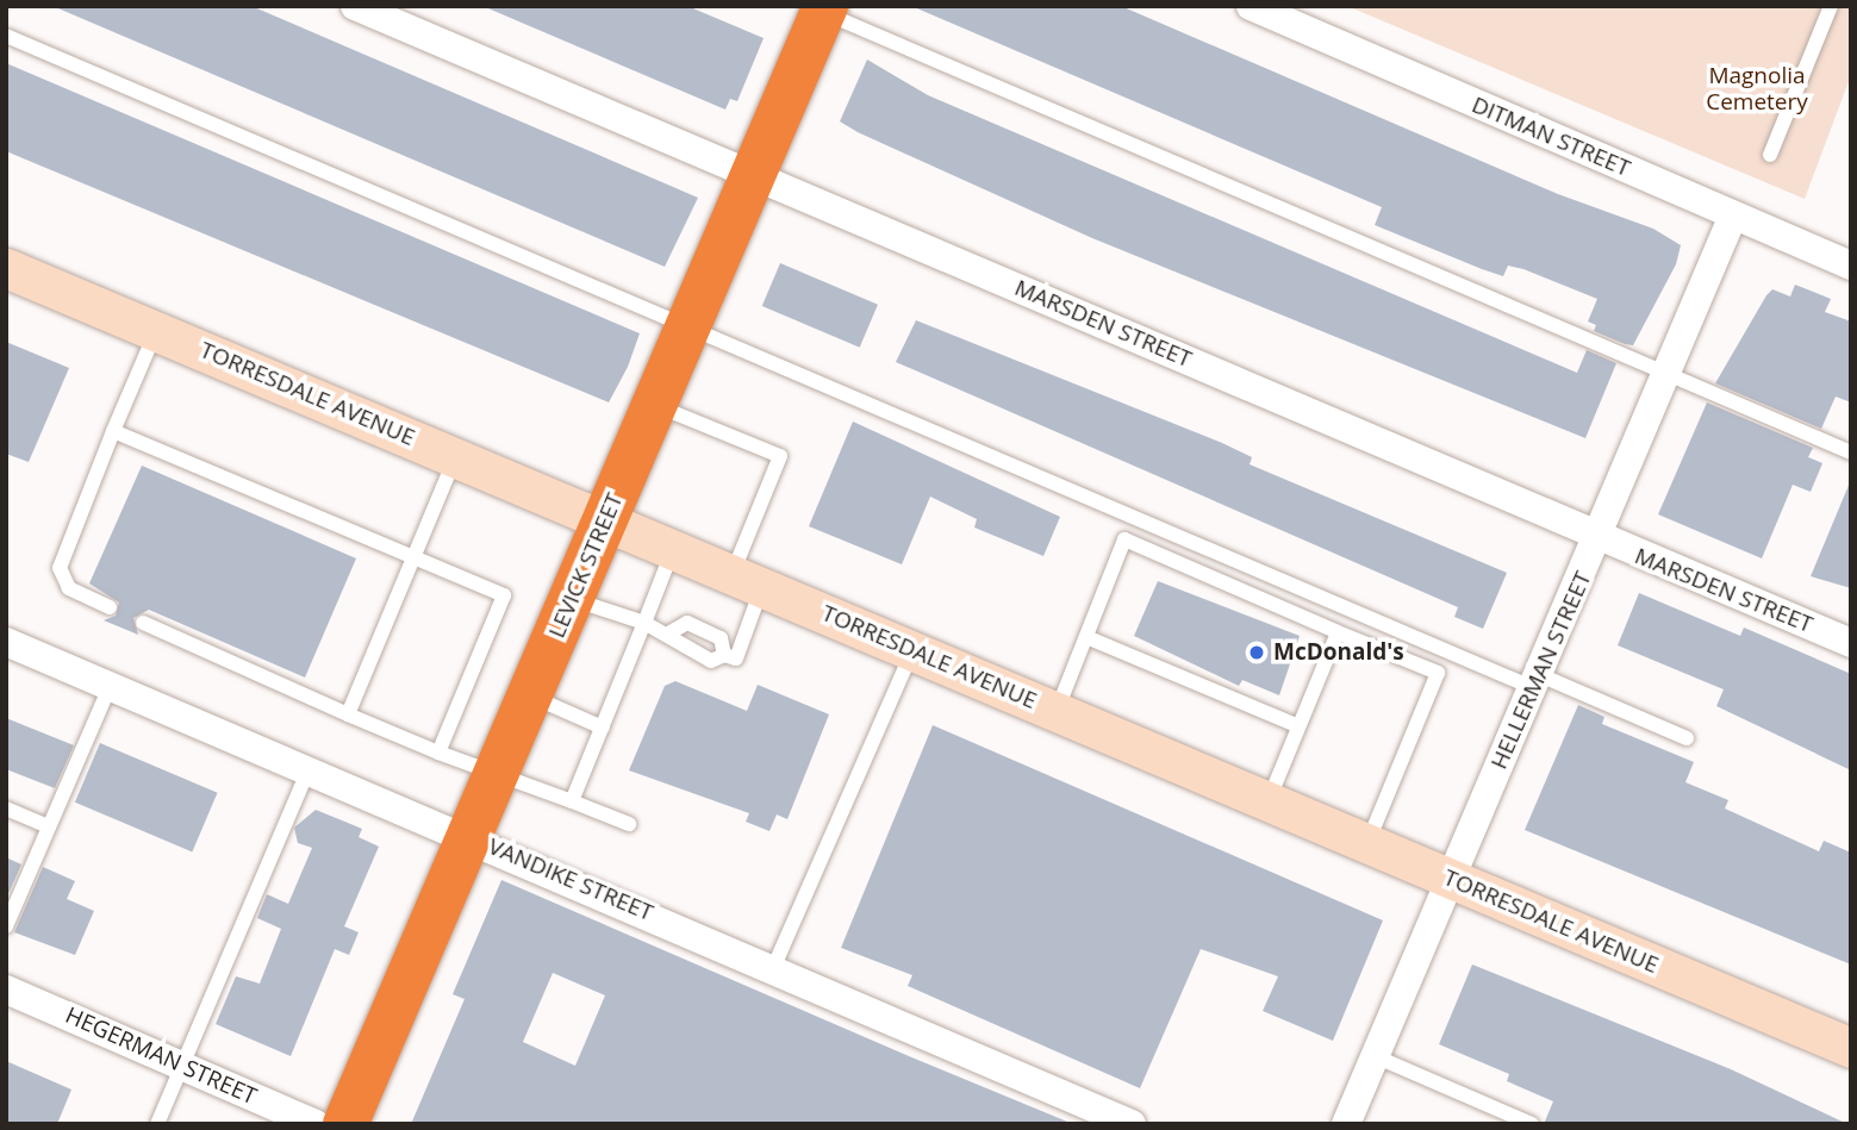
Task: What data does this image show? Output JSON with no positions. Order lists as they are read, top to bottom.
{
  "streets": {
    "highway": ["LEVICK STREET"],
    "street": [
      "DITMAN STREET",
      "MARSDEN STREET",
      "TORRESDALE AVENUE",
      "HELLERMAN STREET",
      "VANDIKE STREET",
      "HEGERMAN STREET"
    ]
  },
  "crossings": [
    ["DITMAN STREET", "HELLERMAN STREET"],
    ["MARSDEN STREET", "LEVICK STREET"],
    ["MARSDEN STREET", "HELLERMAN STREET"],
    ["TORRESDALE AVENUE", "LEVICK STREET"],
    ["TORRESDALE AVENUE", "HELLERMAN STREET"],
    ["LEVICK STREET", "VANDIKE STREET"]
  ],
  "parks": ["Magnolia Cemetery"],
  "places": ["McDonald's"]
}
